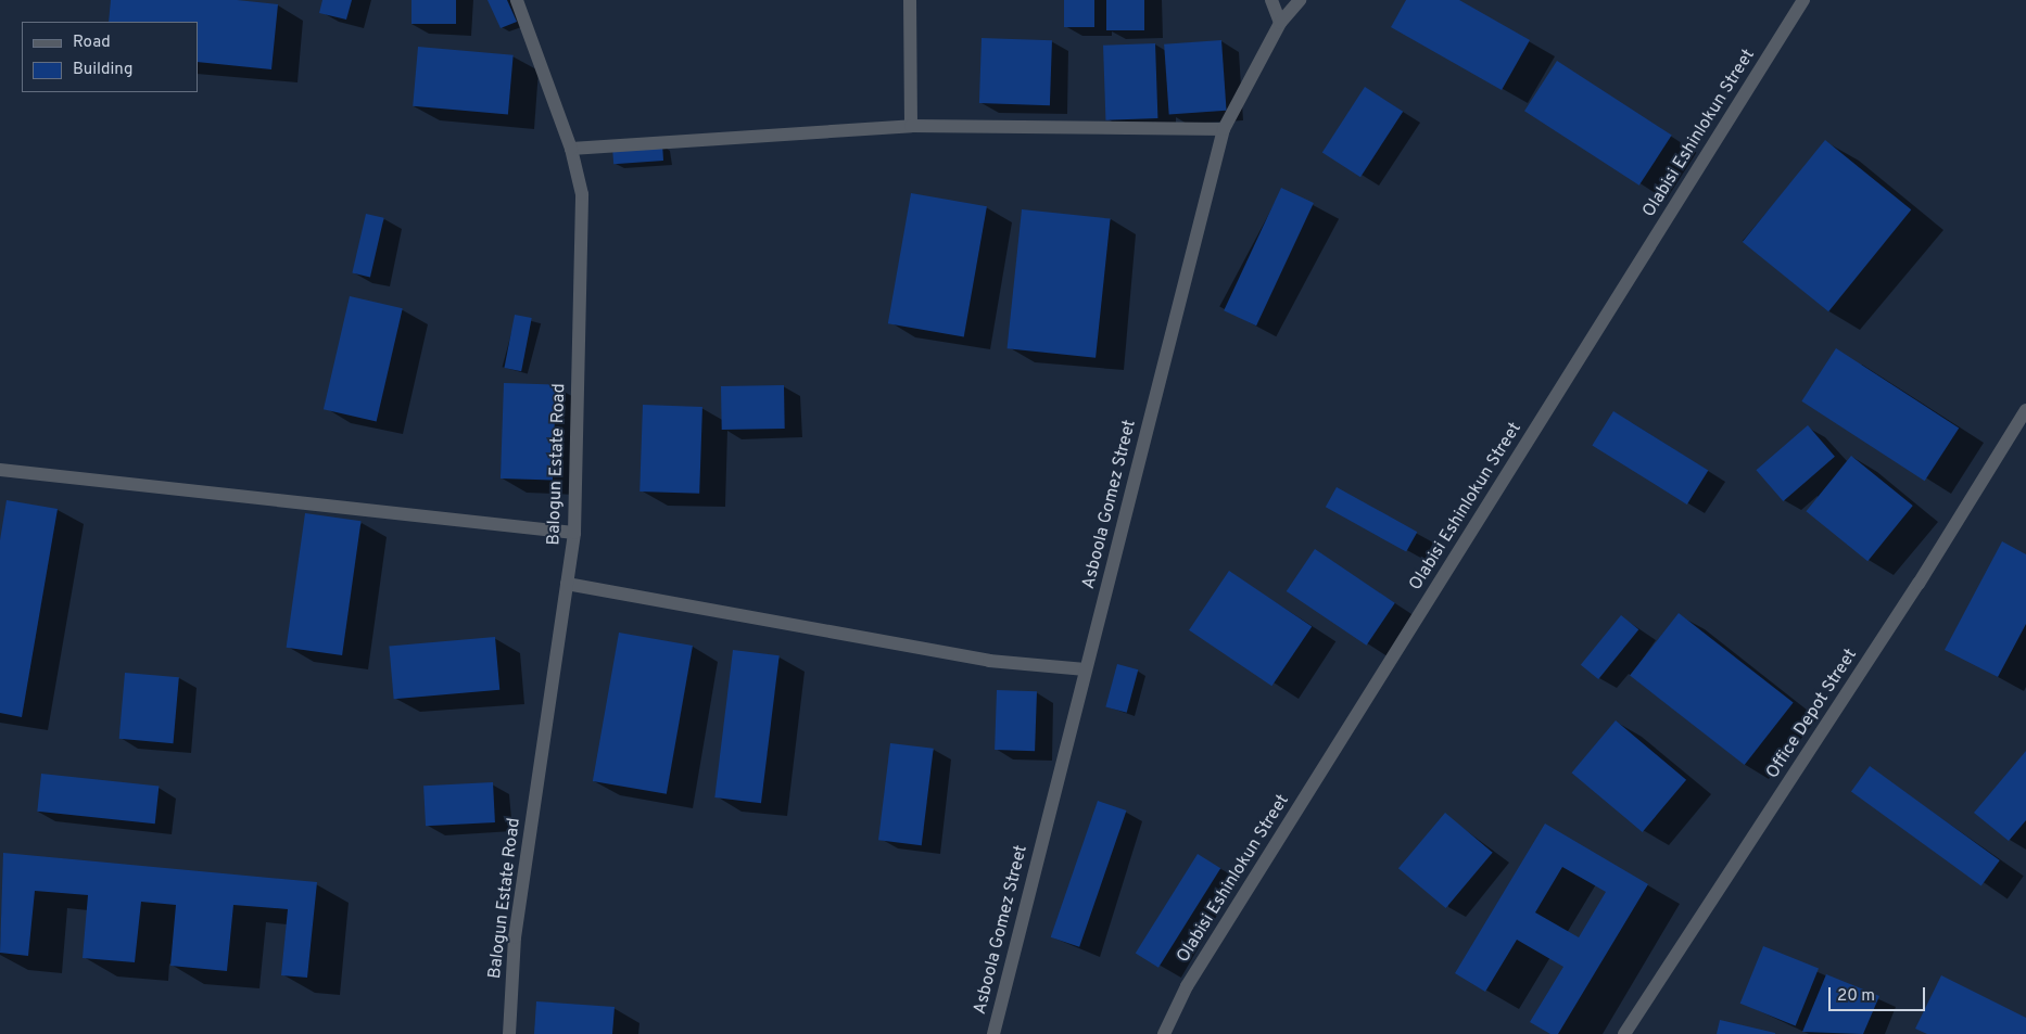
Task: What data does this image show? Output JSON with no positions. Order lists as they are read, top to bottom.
{
  "streets": {
    "street": [
      "Olabisi Eshinlokun Street",
      "Balogun Estate Road",
      "Asboola Gomez Street",
      "Office Depot Street"
    ]
  },
  "legend": ["Road", "Building"],
  "scale_bar": "20 m"
}
